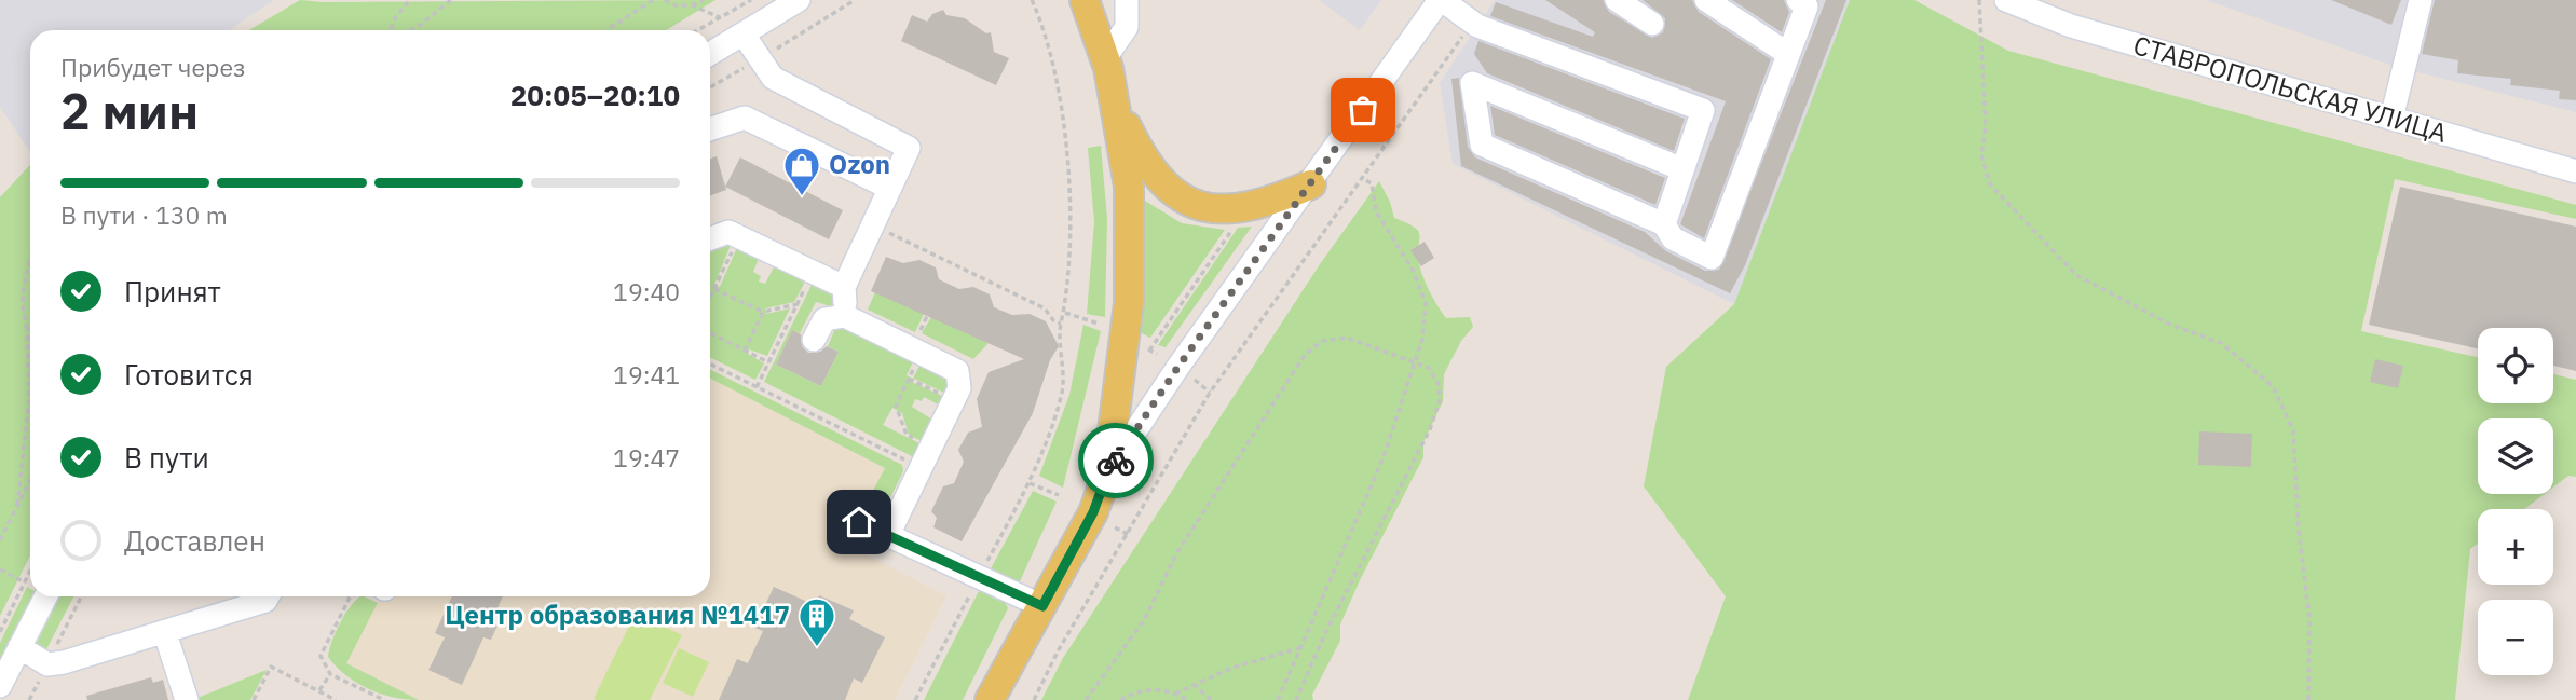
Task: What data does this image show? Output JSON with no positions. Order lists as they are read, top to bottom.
{
  "streets": {
    "street": ["СТАВРОПОЛЬСКАЯ УЛИЦА"]
  },
  "places": {
    "shop": ["Ozon"],
    "building": ["Центр образования №1417"]
  },
  "page": {
    "heading": ["2 мин", "Прибудет через", "20:05–20:10"],
    "bar": "В пути · 130 m",
    "list": [
      ["Принят", "19:40"],
      ["Готовится", "19:41"],
      ["В пути", "19:47"],
      "Доставлен"
    ],
    "map_buttons": ["+", "−"]
  }
}
